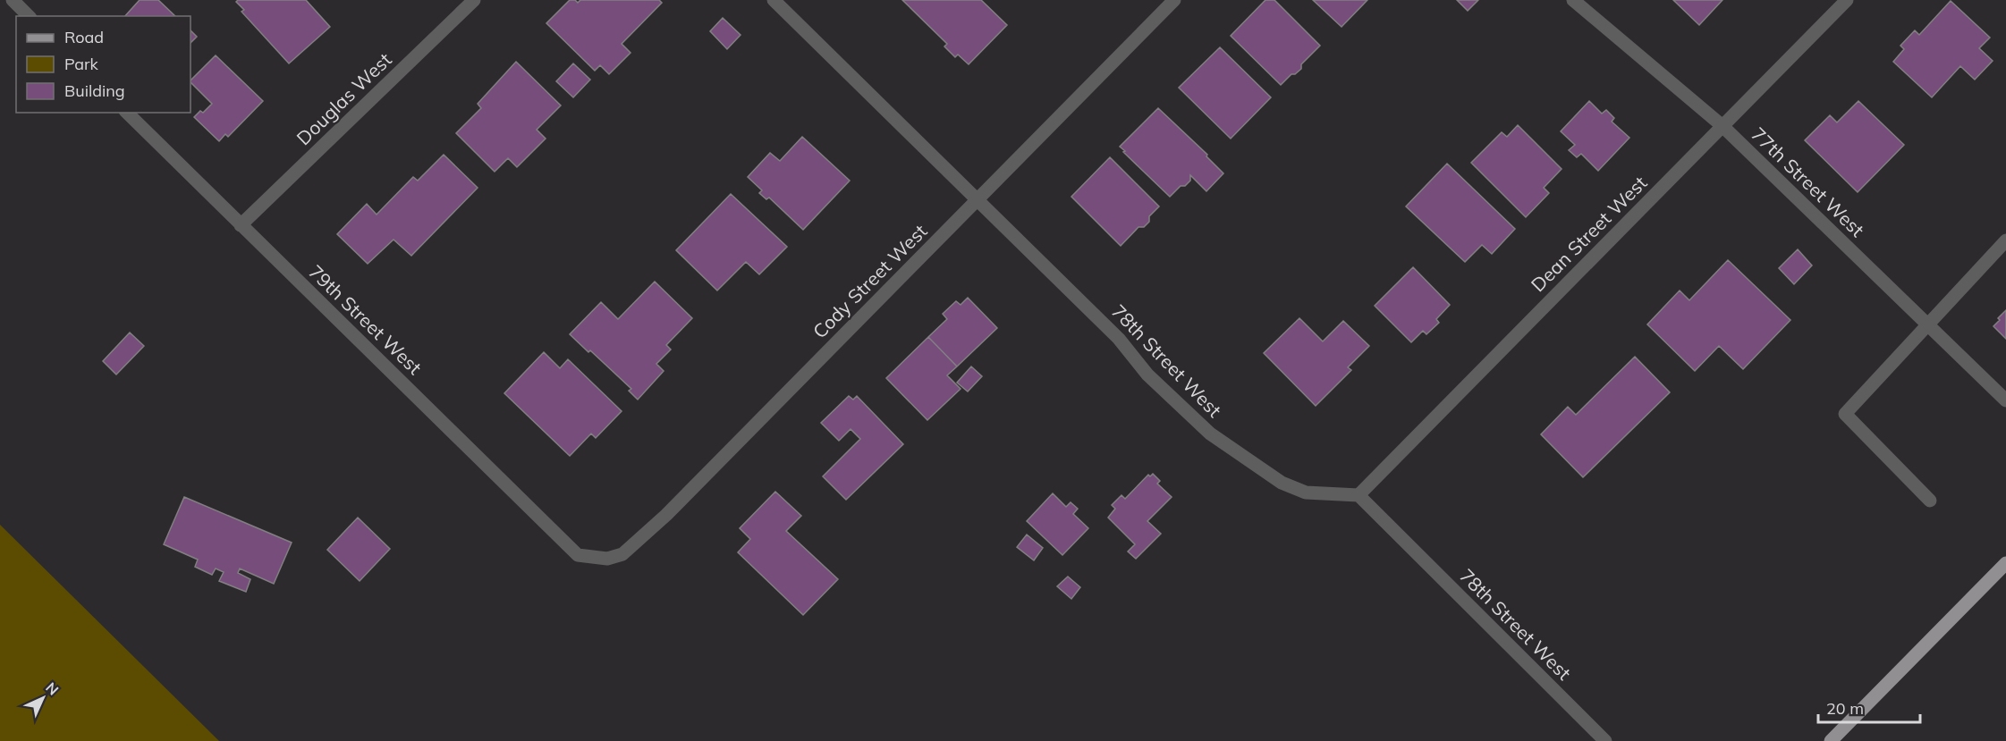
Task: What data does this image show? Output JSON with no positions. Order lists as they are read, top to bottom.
{
  "streets": {
    "street": [
      "Douglas West",
      "77th Street West",
      "Dean Street West",
      "Cody Street West",
      "79th Street West",
      "78th Street West"
    ]
  },
  "crossings": [
    ["Douglas West", "79th Street West"],
    ["77th Street West", "Dean Street West"],
    ["Dean Street West", "78th Street West"],
    ["Cody Street West", "79th Street West"],
    ["Cody Street West", "78th Street West"]
  ],
  "legend": ["Road", "Park", "Building"],
  "scale_bar": "20 m",
  "north": "top right"
}
